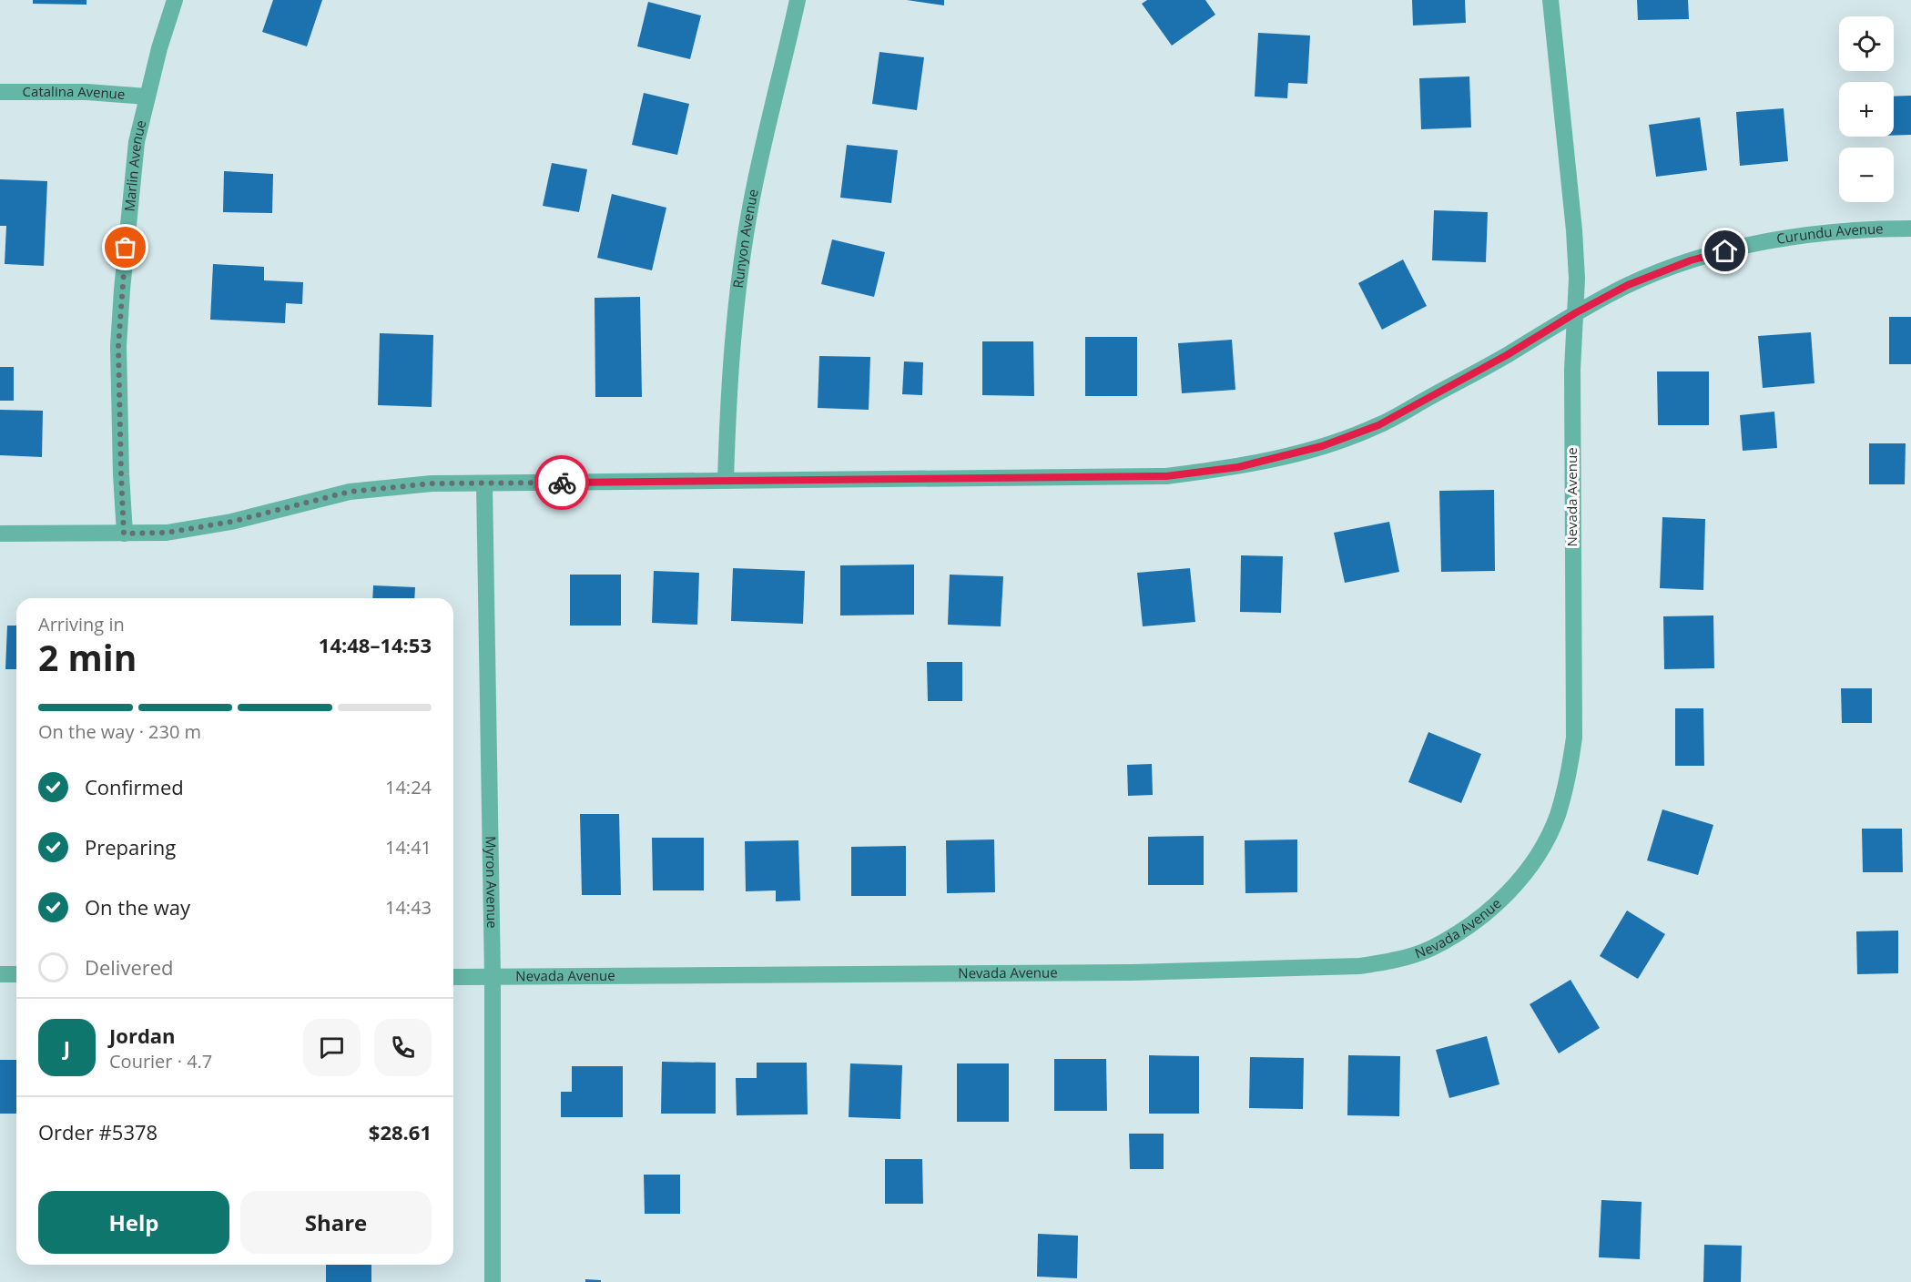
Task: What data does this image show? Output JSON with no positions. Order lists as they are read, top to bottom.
{
  "streets": {
    "street": [
      "Catalina Avenue",
      "Marlin Avenue",
      "Curundu Avenue",
      "Runyon Avenue",
      "Nevada Avenue",
      "Myron Avenue"
    ]
  },
  "crossings": [
    ["Catalina Avenue", "Marlin Avenue"],
    ["Marlin Avenue", "Curundu Avenue"],
    ["Curundu Avenue", "Runyon Avenue"],
    ["Curundu Avenue", "Nevada Avenue"],
    ["Curundu Avenue", "Myron Avenue"],
    ["Nevada Avenue", "Myron Avenue"]
  ],
  "page": {
    "map_buttons": ["+", "−"],
    "heading": ["2 min", "Arriving in", "14:48–14:53"],
    "panel": [
      "Jordan",
      "Courier · 4.7",
      "Order #5378",
      "$28.61"
    ],
    "bar": "On the way · 230 m",
    "list": [
      ["Confirmed", "14:24"],
      ["Preparing", "14:41"],
      ["On the way", "14:43"],
      "Delivered"
    ],
    "round": "J",
    "buttons": ["Help", "Share"]
  }
}
